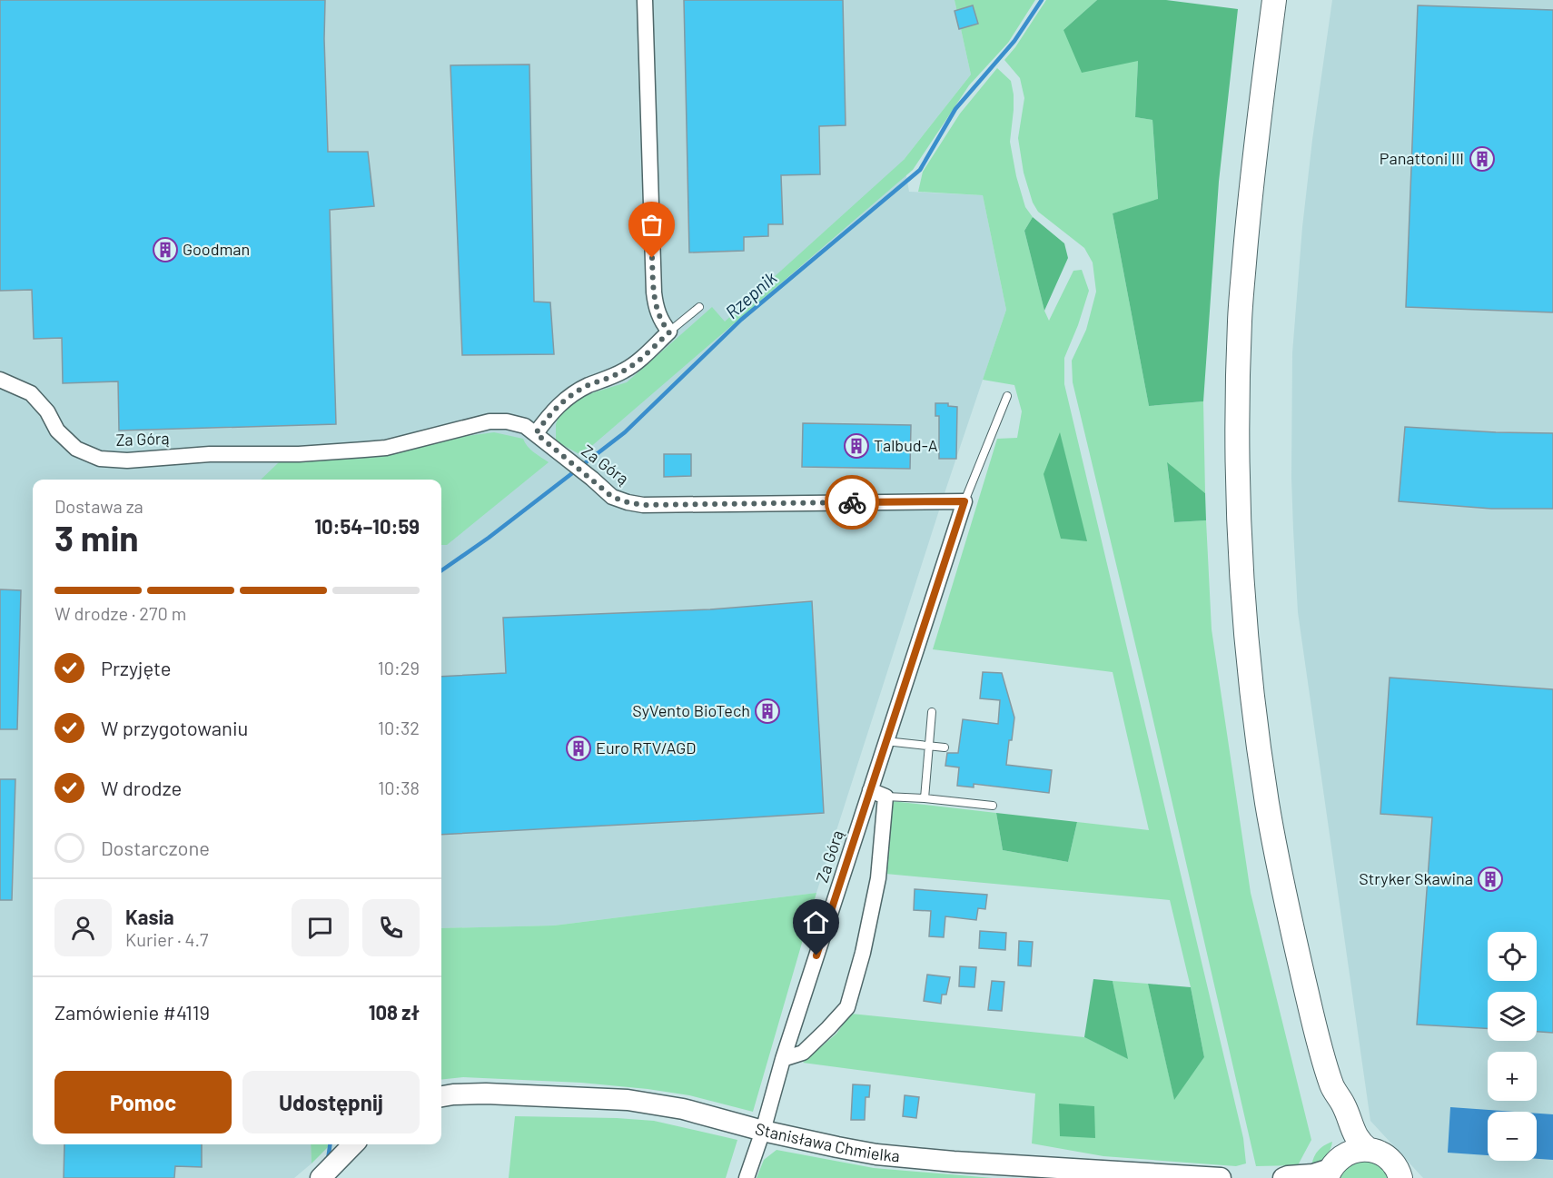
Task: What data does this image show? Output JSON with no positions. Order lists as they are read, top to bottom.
{
  "streets": {
    "street": ["Za Górą", "Stanisława Chmielka"]
  },
  "crossings": [
    ["Za Górą", "Stanisława Chmielka"]
  ],
  "water": ["Rzepnik"],
  "places": {
    "building": [
      "Panattoni III",
      "Goodman",
      "Talbud-A",
      "SyVento BioTech",
      "Euro RTV/AGD",
      "Stryker Skawina"
    ]
  },
  "page": {
    "heading": ["3 min", "Dostawa za", "10:54–10:59"],
    "panel": [
      "Kasia",
      "Kurier · 4.7",
      "Zamówienie #4119",
      "108 zł"
    ],
    "bar": "W drodze · 270 m",
    "list": [
      ["Przyjęte", "10:29"],
      ["W przygotowaniu", "10:32"],
      ["W drodze", "10:38"],
      "Dostarczone"
    ],
    "map_buttons": ["+", "−"],
    "buttons": ["Pomoc", "Udostępnij"]
  }
}
